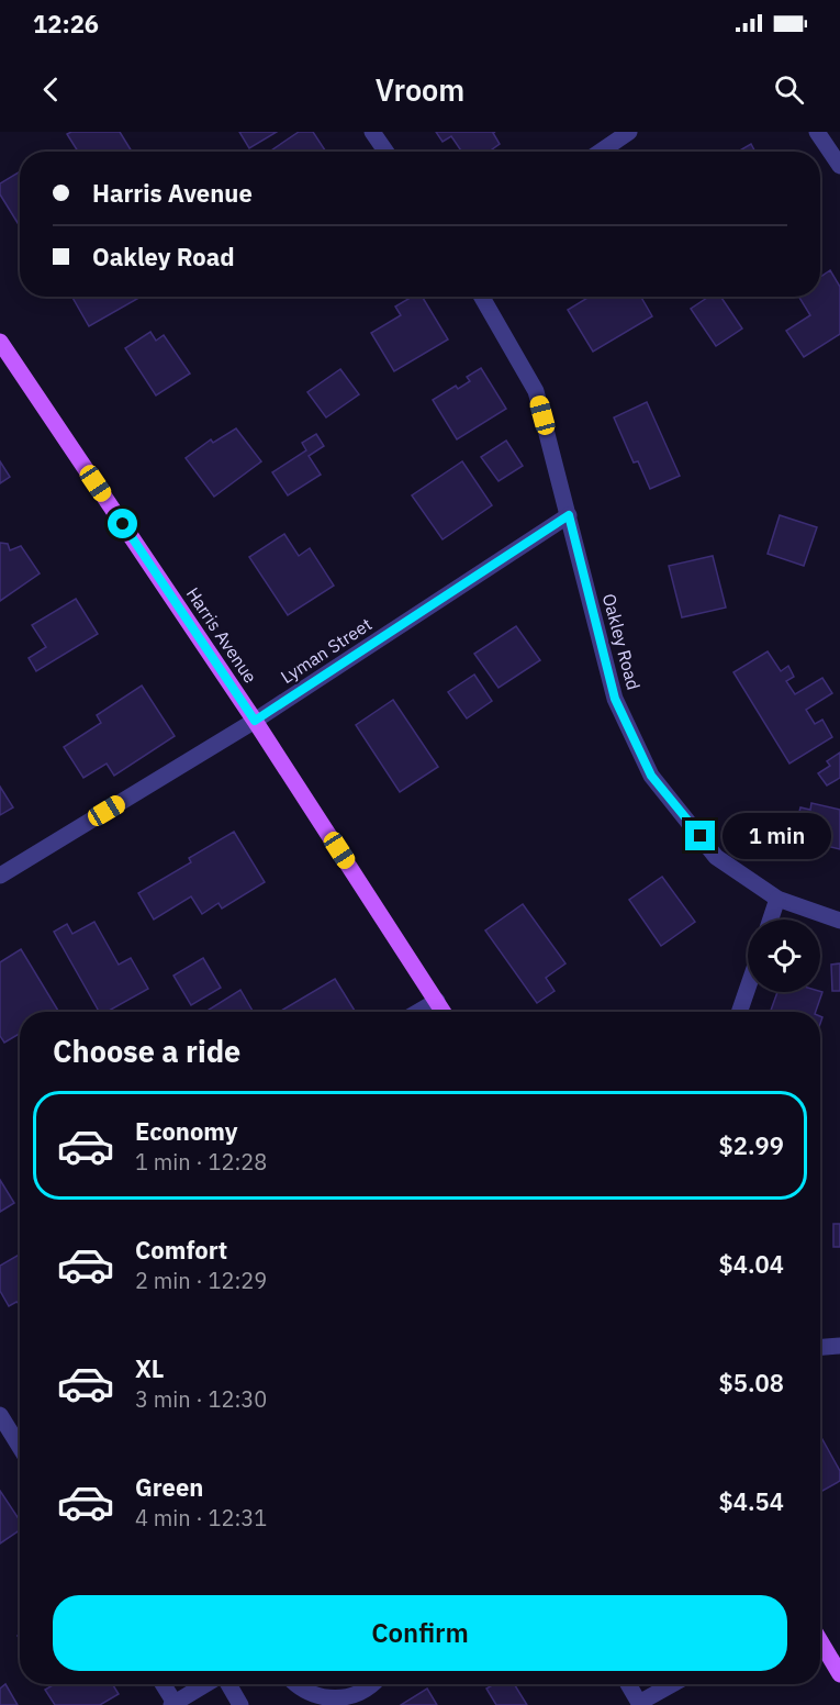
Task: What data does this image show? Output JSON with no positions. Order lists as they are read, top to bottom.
{
  "streets": {
    "main road": ["Harris Avenue"],
    "street": ["Oakley Road", "Lyman Street"]
  },
  "crossings": [
    ["Harris Avenue", "Lyman Street"],
    ["Oakley Road", "Lyman Street"]
  ],
  "page": {
    "status": "12:26",
    "header": "Vroom",
    "banner": ["Harris Avenue", "Oakley Road"],
    "bubble": "1 min",
    "heading": "Choose a ride",
    "list": [
      {
        "name": "Economy",
        "note": "1 min · 12:28",
        "value": "$2.99"
      },
      {
        "name": "Comfort",
        "note": "2 min · 12:29",
        "value": "$4.04"
      },
      {
        "name": "XL",
        "note": "3 min · 12:30",
        "value": "$5.08"
      },
      {
        "name": "Green",
        "note": "4 min · 12:31",
        "value": "$4.54"
      }
    ],
    "buttons": "Confirm"
  }
}
